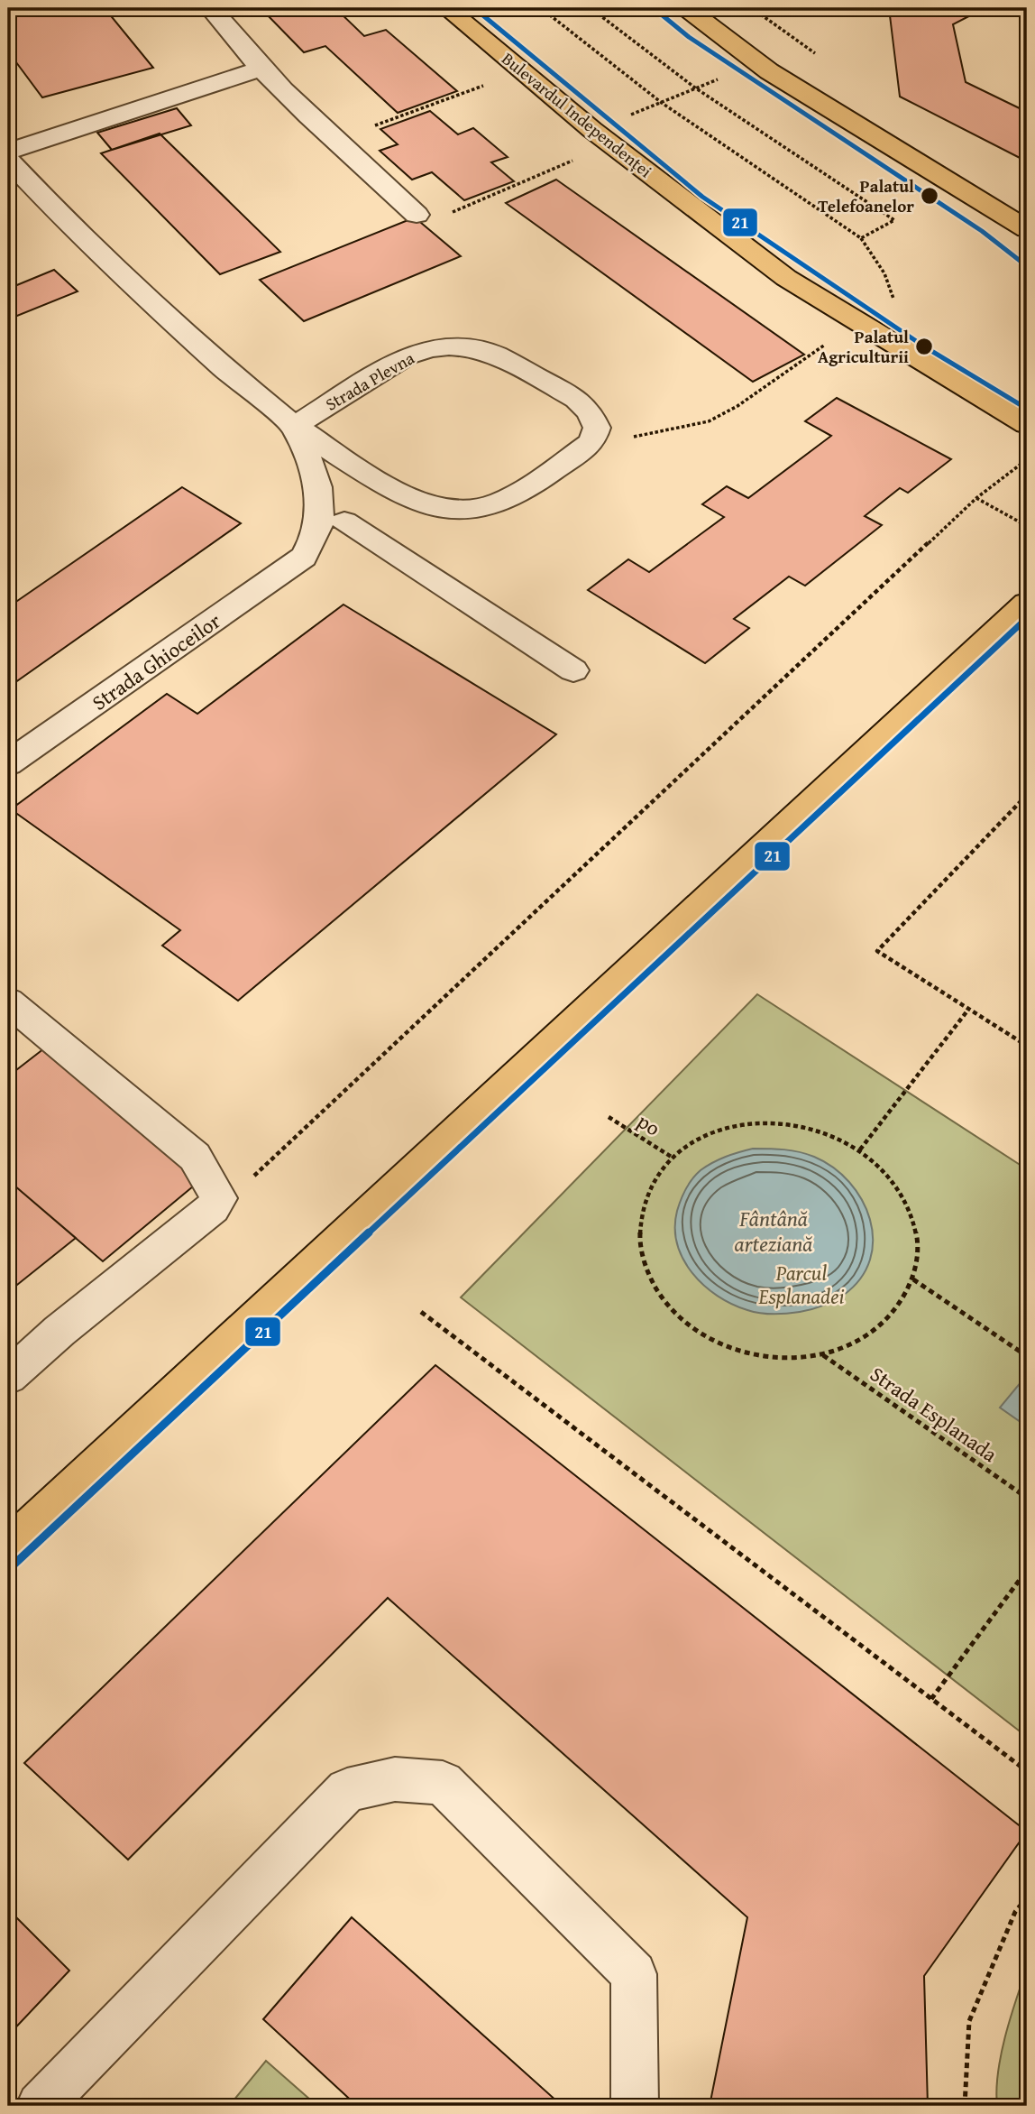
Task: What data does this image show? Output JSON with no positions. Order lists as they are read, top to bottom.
{
  "streets": {
    "main road": ["Bulevardul Independenței"],
    "street": ["Strada Plevna", "Strada Ghioceilor"],
    "path": ["po", "Strada Esplanada"]
  },
  "crossings": [
    ["Strada Plevna", "Strada Ghioceilor"],
    ["po", "Strada Esplanada"]
  ],
  "water": ["Fântână arteziană"],
  "parks": ["Parcul Esplanadei"],
  "places": ["Palatul Telefoanelor", "Palatul Agriculturii"],
  "lines": ["transit line 21"]
}
